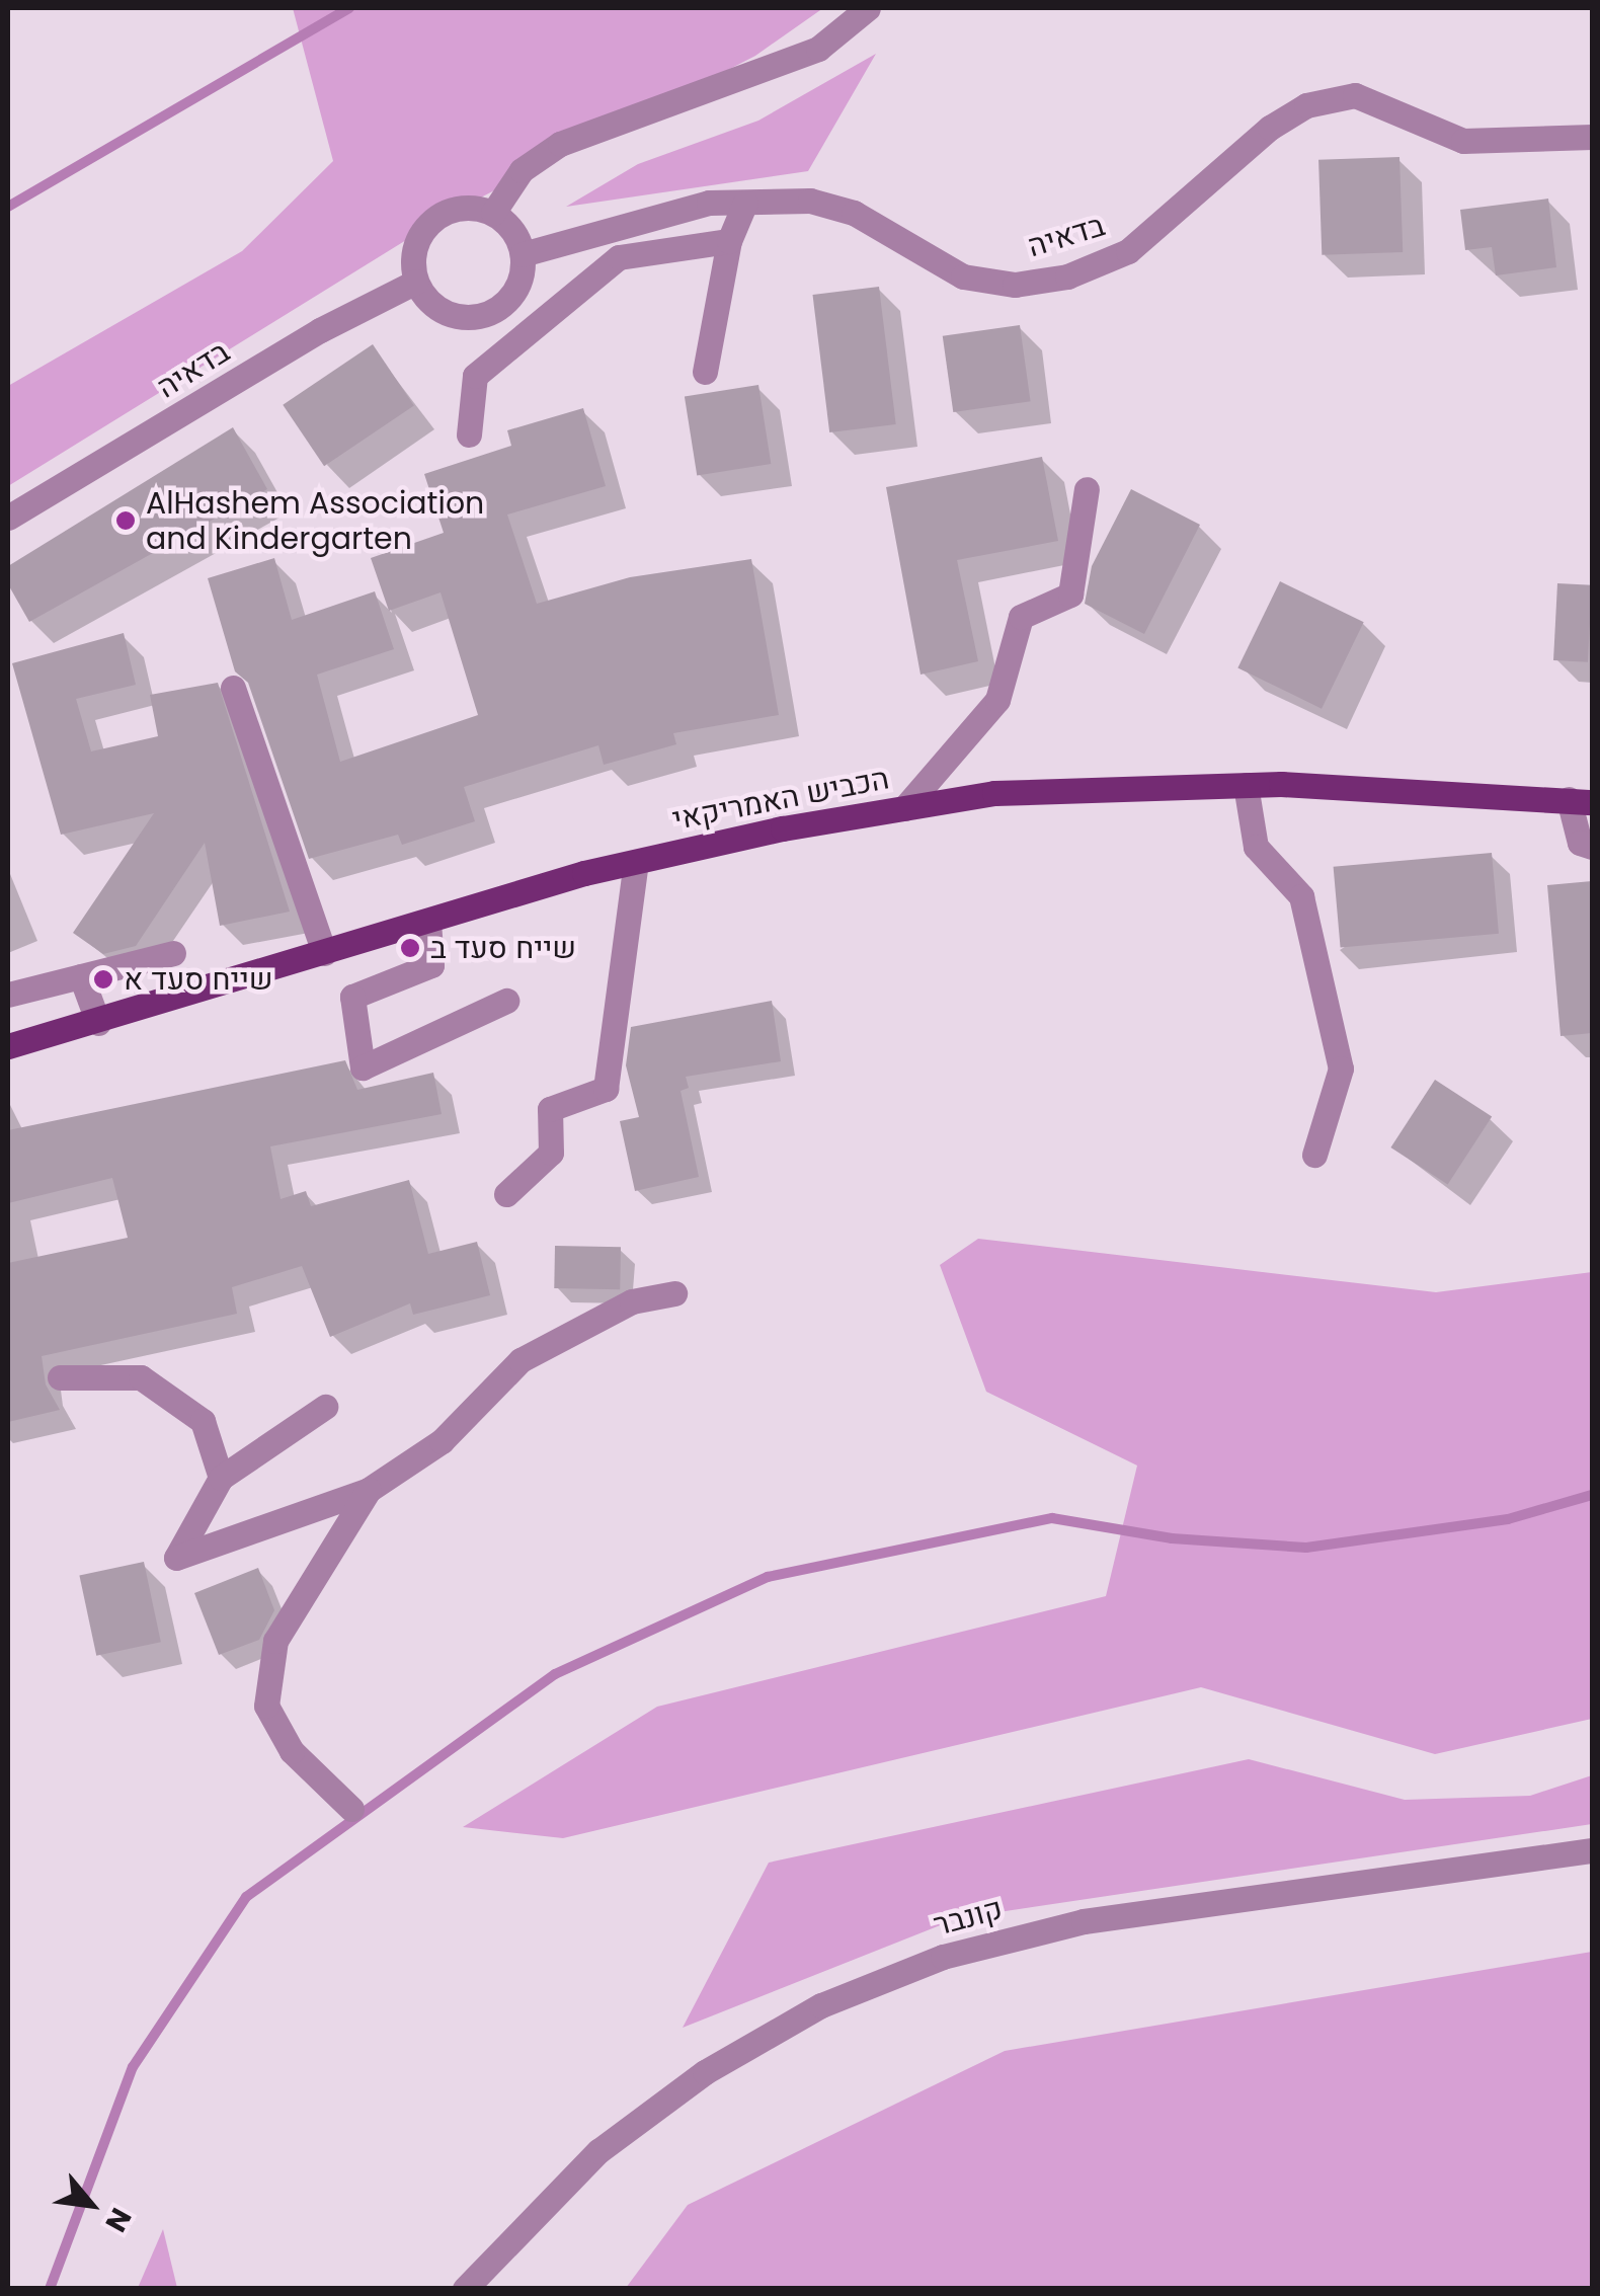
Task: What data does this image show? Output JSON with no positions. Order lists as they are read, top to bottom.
{
  "streets": {
    "main road": ["הכביש האמריקאי"],
    "street": ["בדאיה", "קונבר"]
  },
  "places": ["AlHashem Association and Kindergarten", "שייח סעד ב", "שייח סעד א"],
  "north": "bottom right"
}
